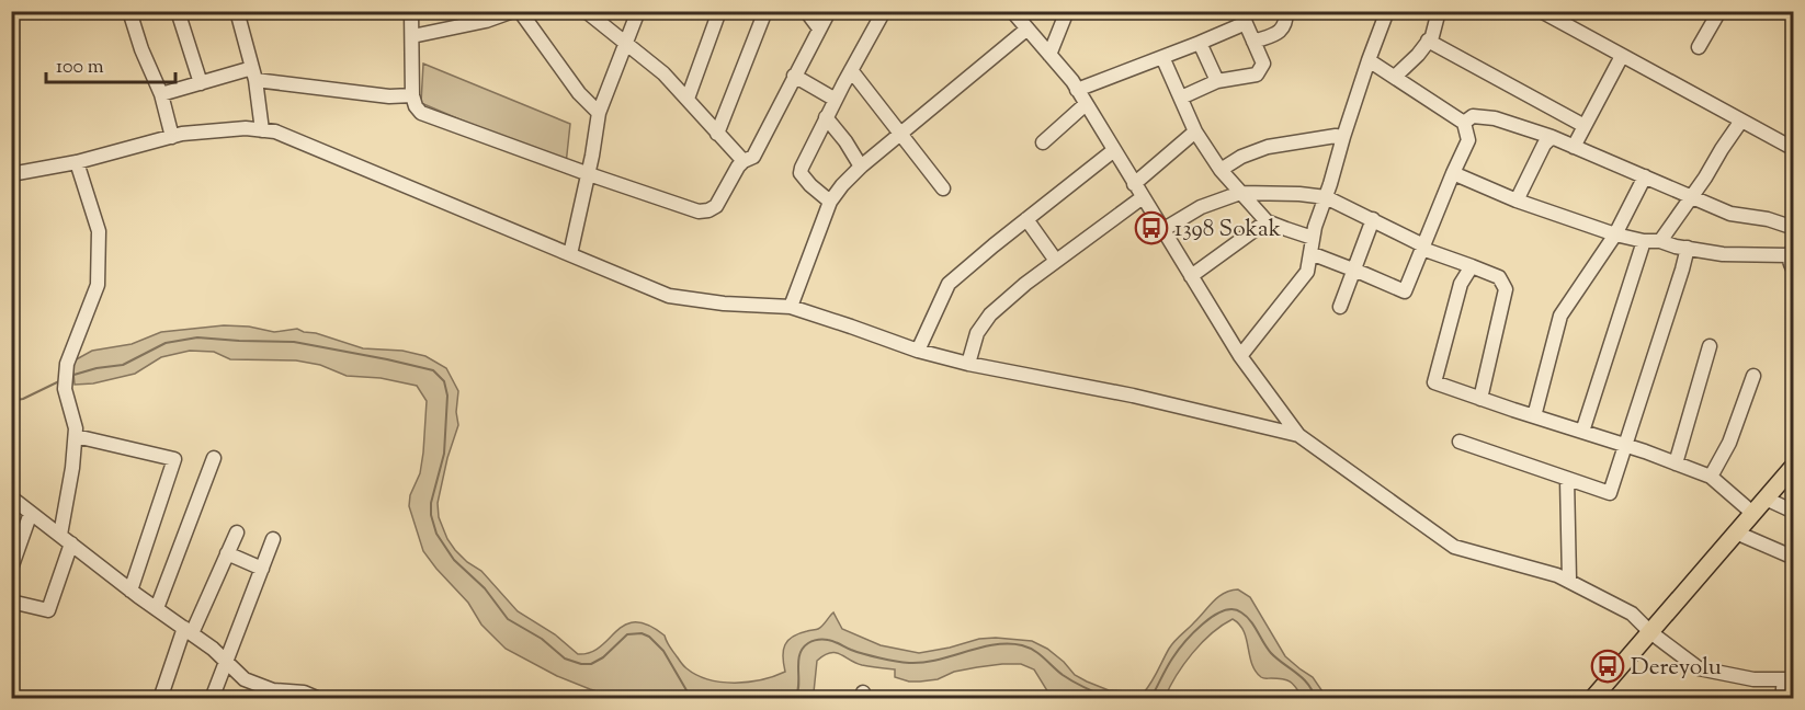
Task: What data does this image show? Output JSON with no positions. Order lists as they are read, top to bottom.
{
  "places": {
    "bus stop": ["1398 Sokak", "Dereyolu"]
  },
  "scale_bar": "100 m"
}
